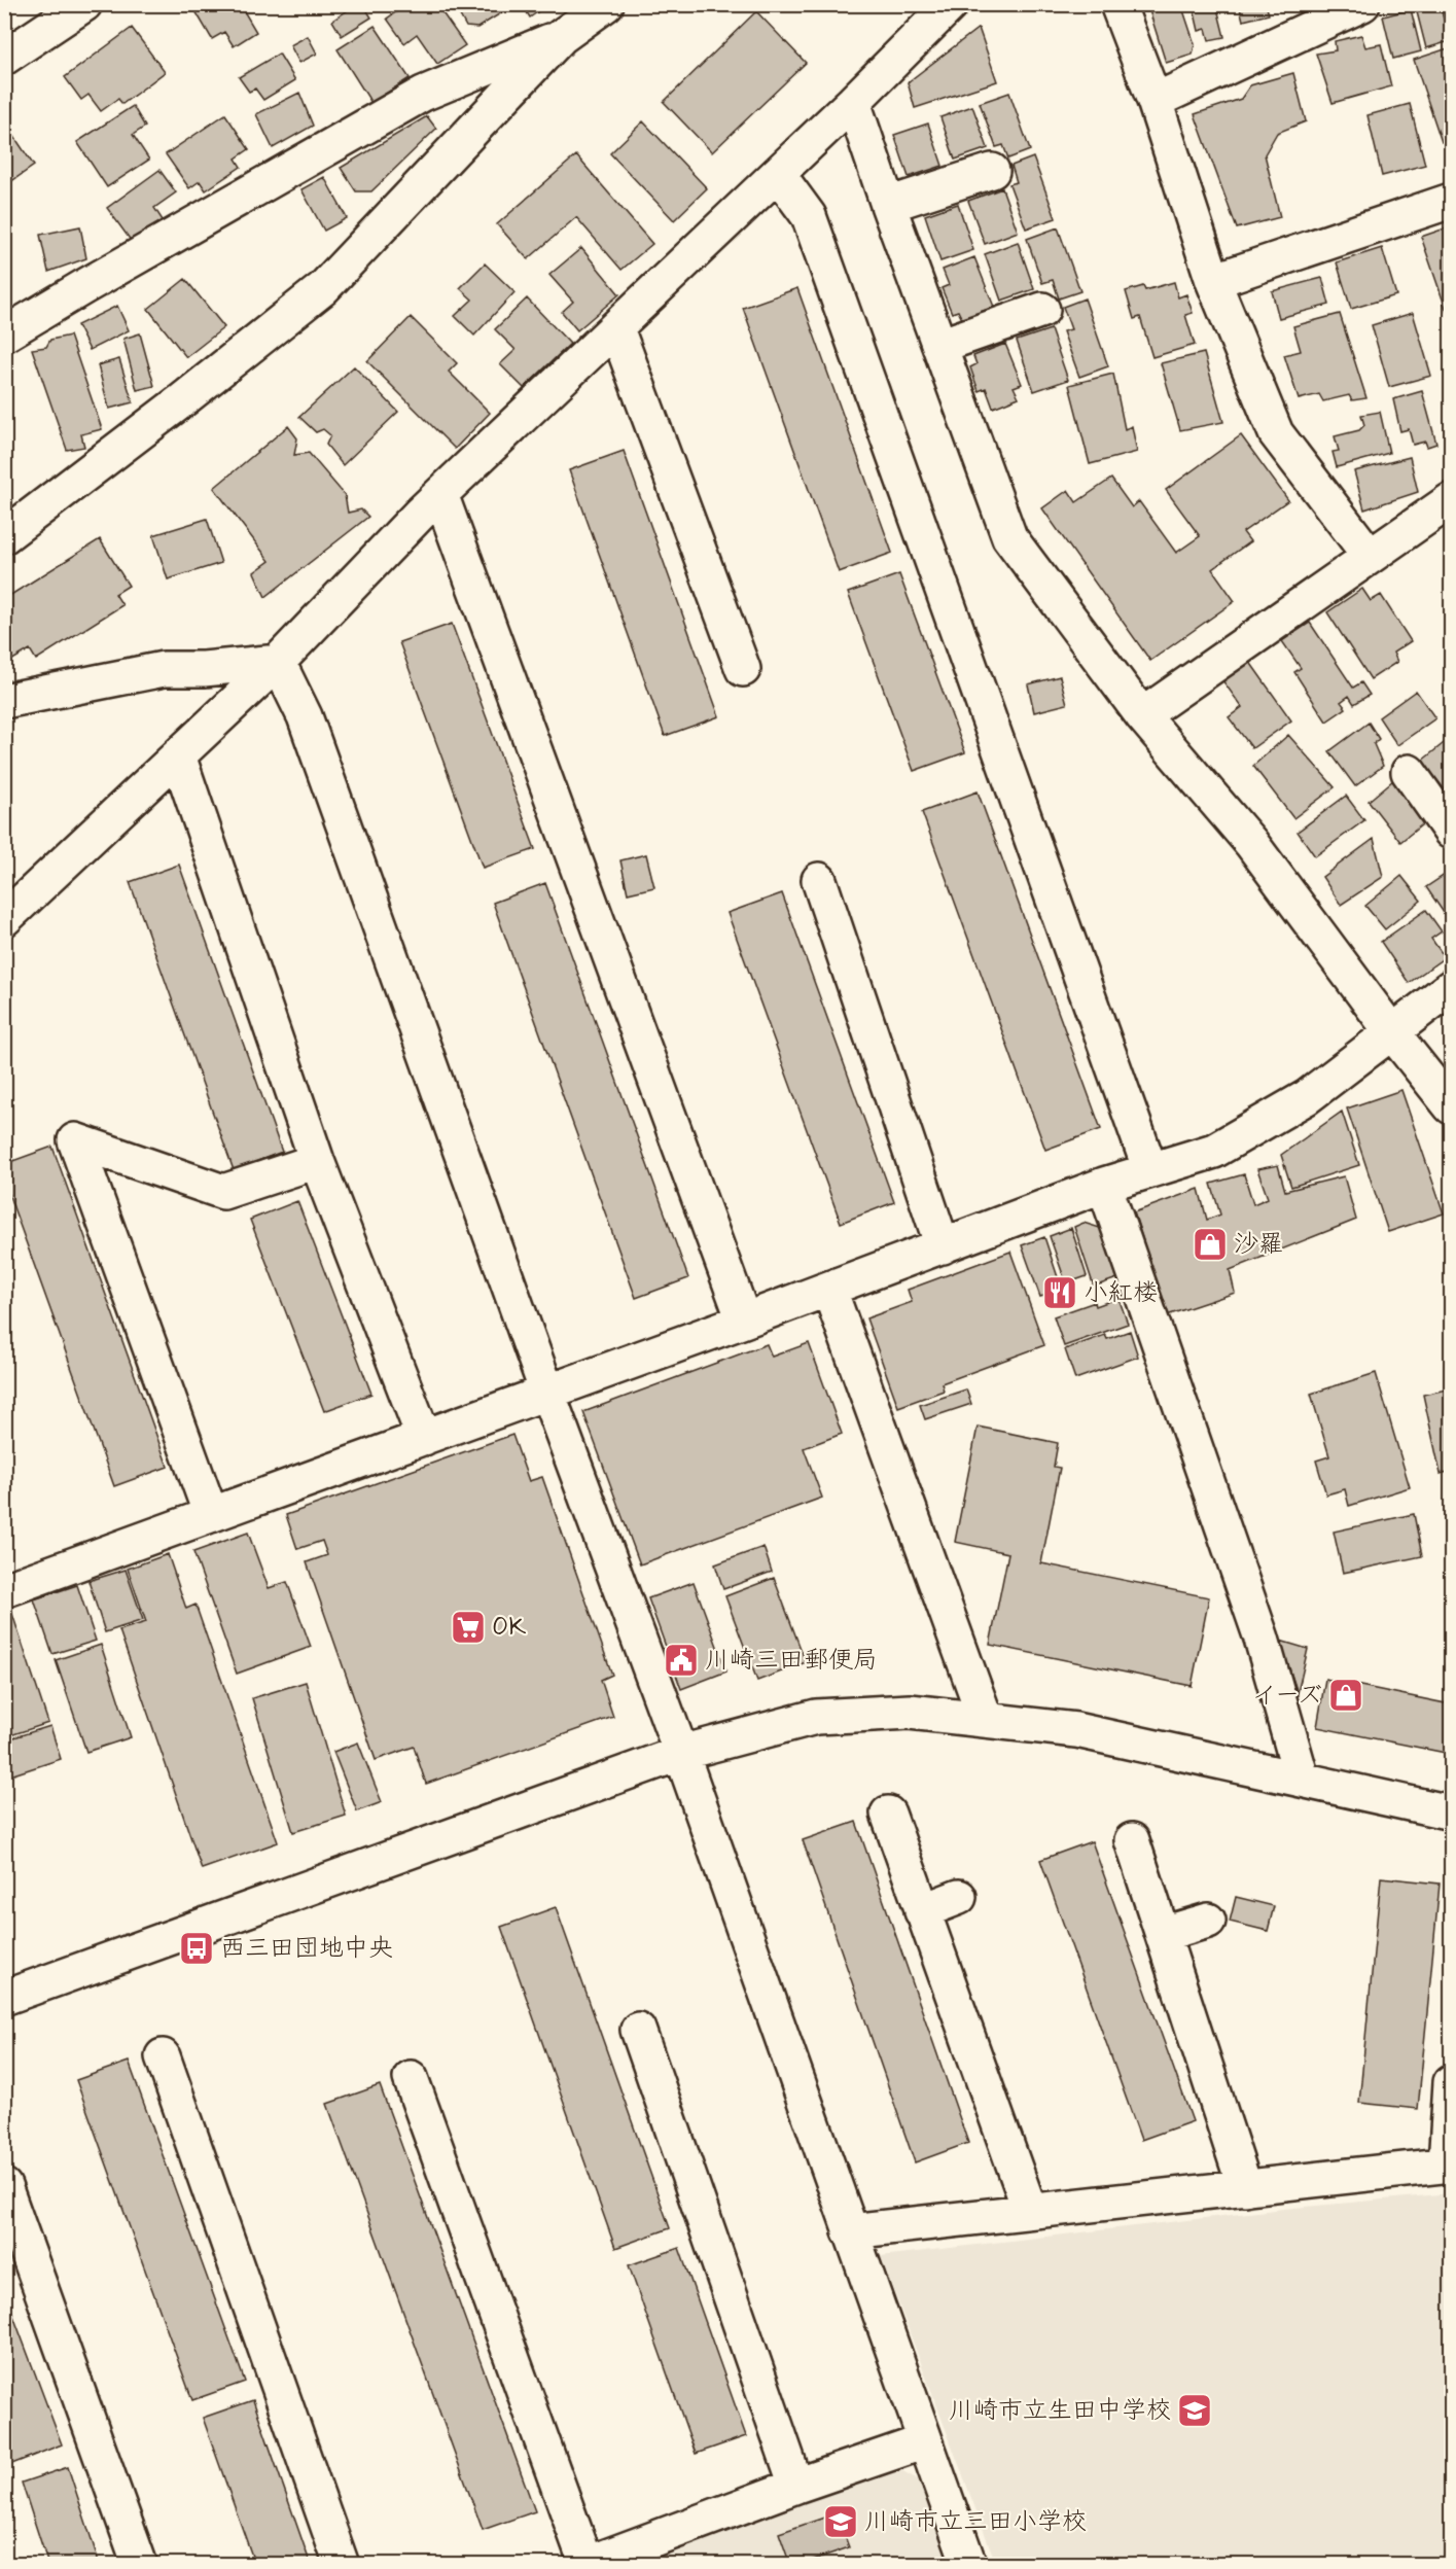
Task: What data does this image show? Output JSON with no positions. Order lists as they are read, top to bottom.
{
  "places": {
    "shop": ["沙羅", "イーズ"],
    "restaurant": ["小紅楼"],
    "supermarket": ["OK"],
    "public building": ["川崎三田郵便局"],
    "bus stop": ["西三田団地中央"],
    "school or university": ["川崎市立生田中学校", "川崎市立三田小学校"]
  }
}
